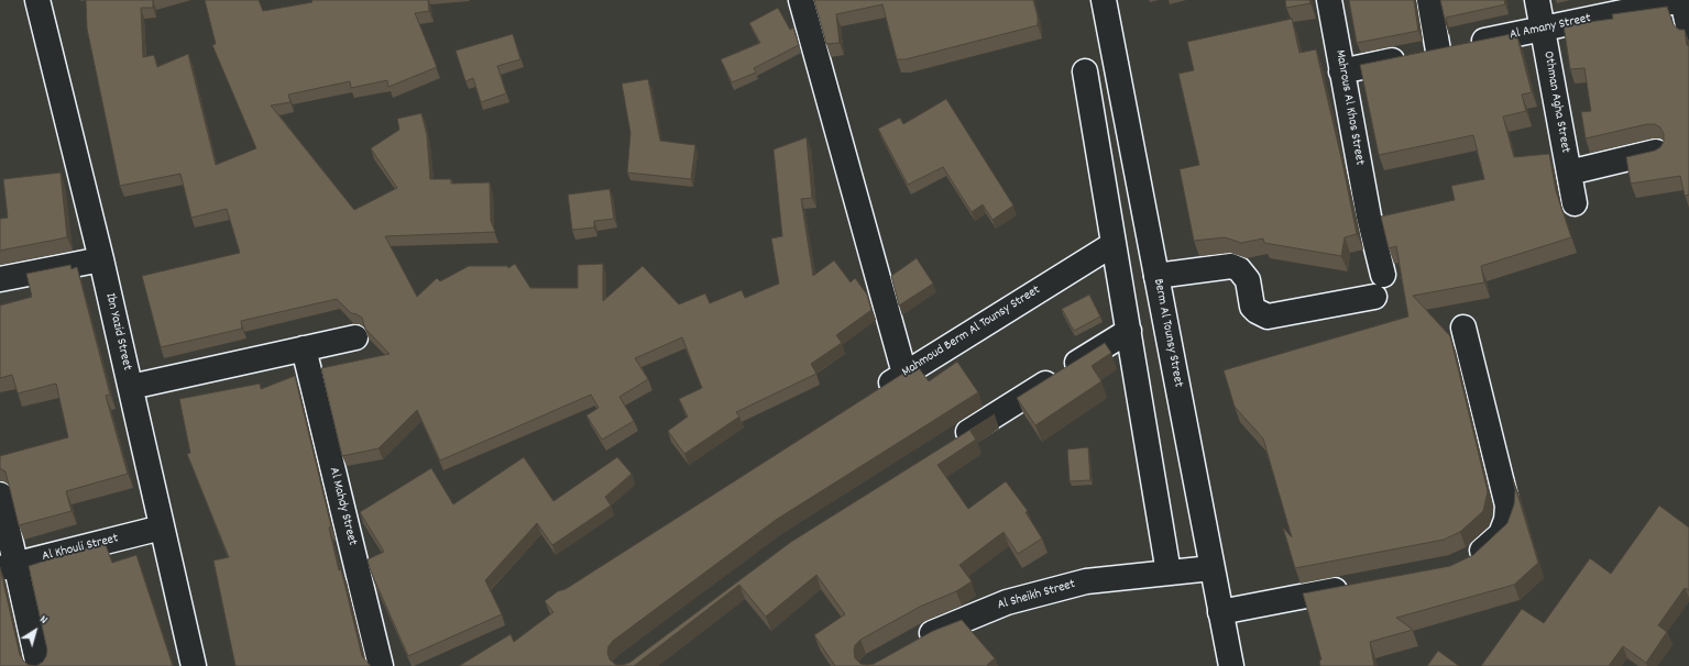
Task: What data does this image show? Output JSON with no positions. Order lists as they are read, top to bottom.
{
  "streets": {
    "street": [
      "Al Amany Street",
      "Othman Agha Street",
      "Mahrous Al Khos Street",
      "Ibn Yazid Street",
      "Mahmoud Berm Al Tounsy Street",
      "Berm Al Tounsy Street",
      "Al Mahdy Street",
      "Al Khouli Street",
      "Al Sheikh Street"
    ]
  },
  "crossings": [
    ["Al Amany Street", "Othman Agha Street"],
    ["Al Amany Street", "Mahrous Al Khos Street"],
    ["Ibn Yazid Street", "Al Khouli Street"],
    ["Berm Al Tounsy Street", "Al Sheikh Street"]
  ],
  "north": "top right"
}
